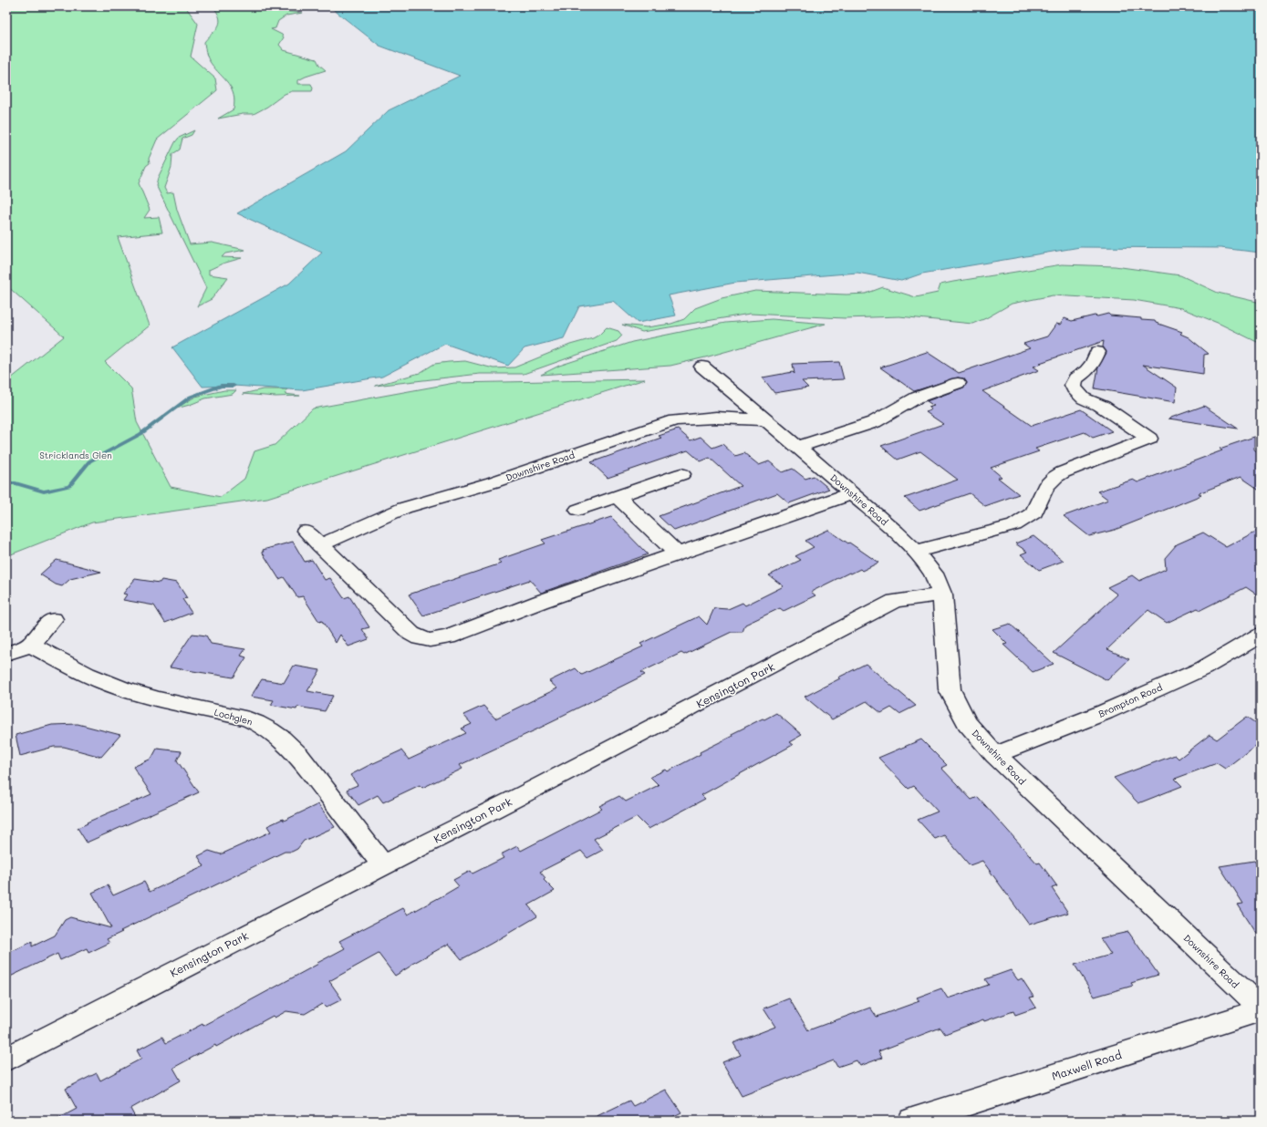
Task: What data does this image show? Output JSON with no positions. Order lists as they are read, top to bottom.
{
  "streets": {
    "street": [
      "Downshire Road",
      "Kensington Park",
      "Brompton Road",
      "Lochglen",
      "Maxwell Road"
    ]
  },
  "crossings": [
    ["Downshire Road", "Kensington Park"],
    ["Downshire Road", "Brompton Road"],
    ["Kensington Park", "Lochglen"]
  ],
  "parks": ["Stricklands Glen"]
}
